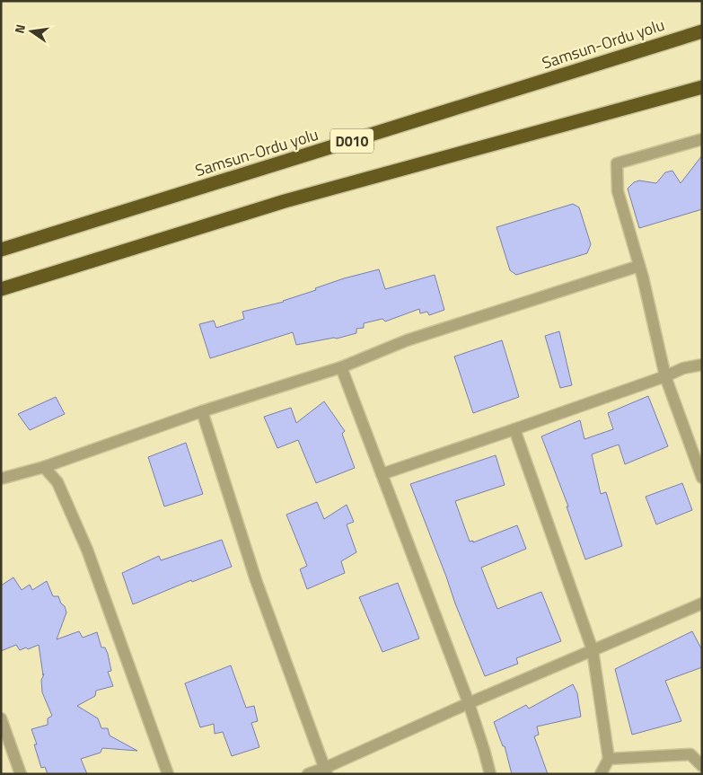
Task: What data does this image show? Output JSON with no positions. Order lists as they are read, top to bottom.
{
  "streets": {
    "highway": ["Samsun-Ordu yolu", "D010"]
  },
  "north": "left"
}
